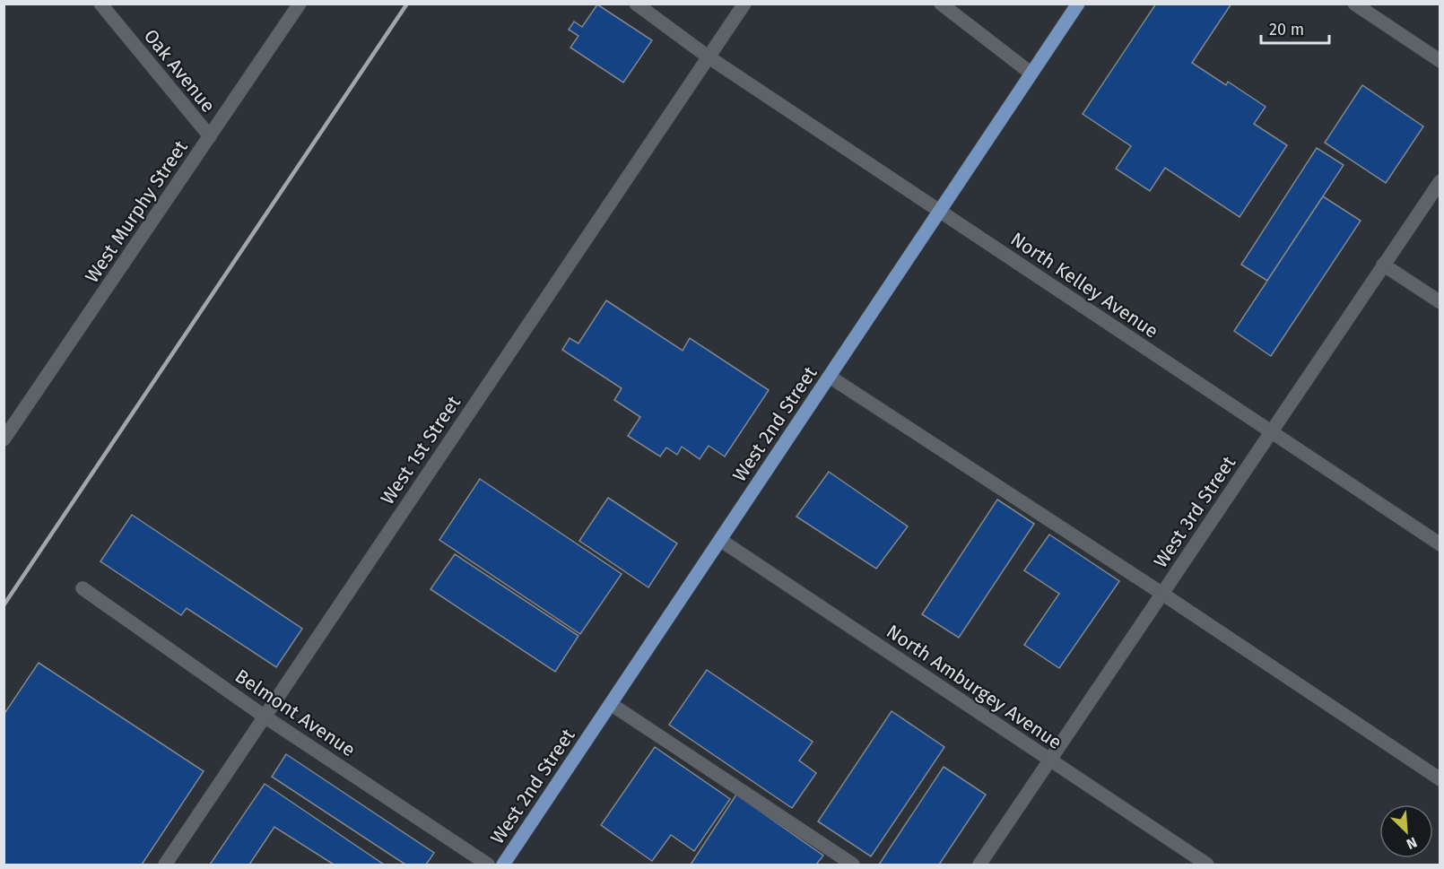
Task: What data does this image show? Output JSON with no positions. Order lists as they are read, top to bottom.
{
  "streets": {
    "main road": ["West 2nd Street"],
    "street": [
      "Oak Avenue",
      "West Murphy Street",
      "North Kelley Avenue",
      "West 1st Street",
      "West 3rd Street",
      "North Amburgey Avenue",
      "Belmont Avenue"
    ]
  },
  "crossings": [
    ["Oak Avenue", "West Murphy Street"],
    ["North Kelley Avenue", "West 2nd Street"],
    ["North Kelley Avenue", "West 1st Street"],
    ["North Kelley Avenue", "West 3rd Street"],
    ["West 2nd Street", "North Amburgey Avenue"],
    ["West 1st Street", "Belmont Avenue"],
    ["West 3rd Street", "North Amburgey Avenue"]
  ],
  "scale_bar": "20 m",
  "north": "bottom right"
}
